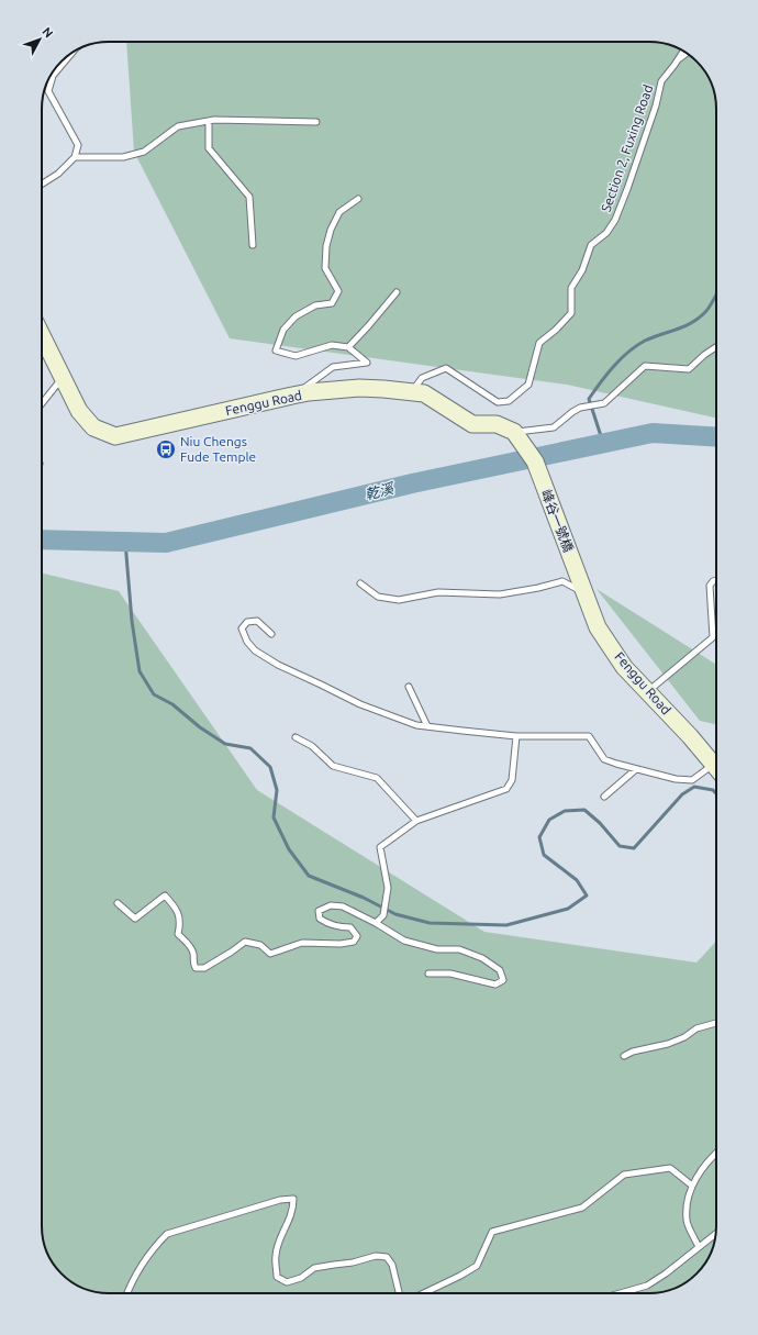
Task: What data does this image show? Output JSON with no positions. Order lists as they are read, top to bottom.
{
  "streets": {
    "street": ["Fenggu Road", "峰谷一號橋"],
    "lane": ["Section 2, Fuxing Road"]
  },
  "crossings": [
    ["Section 2, Fuxing Road", "Fenggu Road"],
    ["Fenggu Road", "峰谷一號橋"]
  ],
  "water": ["乾溪"],
  "places": {
    "bus stop": ["Niu Chengs Fude Temple"]
  },
  "north": "top right"
}
